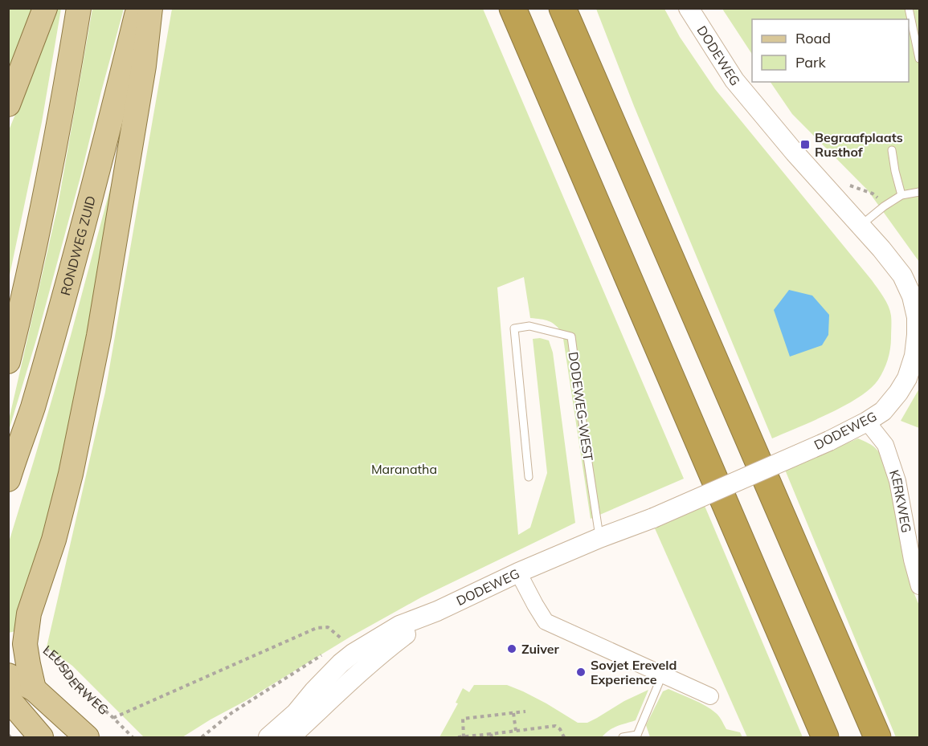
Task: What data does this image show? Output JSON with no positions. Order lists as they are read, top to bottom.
{
  "streets": {
    "main road": ["RONDWEG ZUID"],
    "street": ["DODEWEG", "KERKWEG"],
    "lane": ["DODEWEG-WEST"],
    "path": ["LEUSDERWEG"]
  },
  "crossings": [
    ["DODEWEG", "DODEWEG-WEST"],
    ["DODEWEG", "KERKWEG"]
  ],
  "parks": ["Maranatha"],
  "places": {
    "transit": ["Begraafplaats Rusthof"],
    "other": ["Zuiver", "Sovjet Ereveld Experience"]
  },
  "legend": ["Road", "Park"]
}
